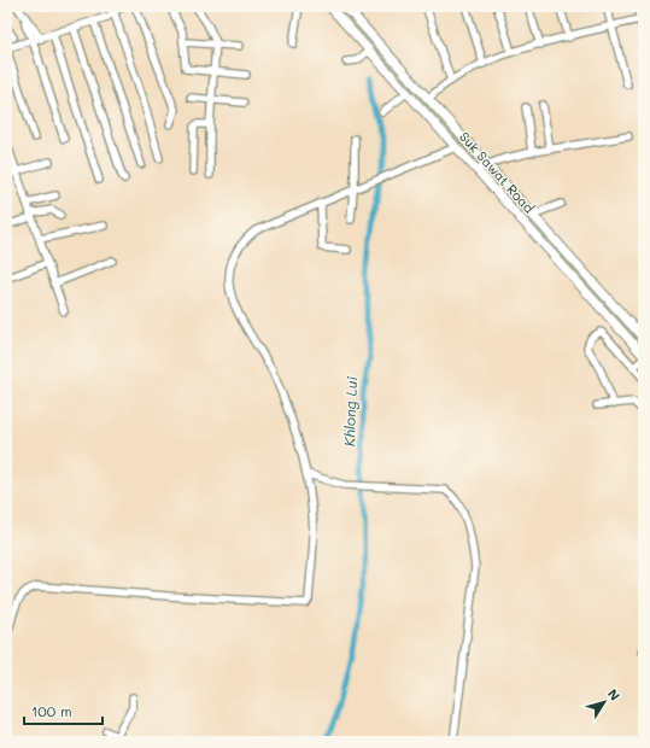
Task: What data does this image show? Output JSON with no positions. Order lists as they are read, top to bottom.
{
  "streets": {
    "main road": ["Suk Sawat Road"]
  },
  "water": ["Khlong Lui"],
  "scale_bar": "100 m",
  "north": "top right"
}
